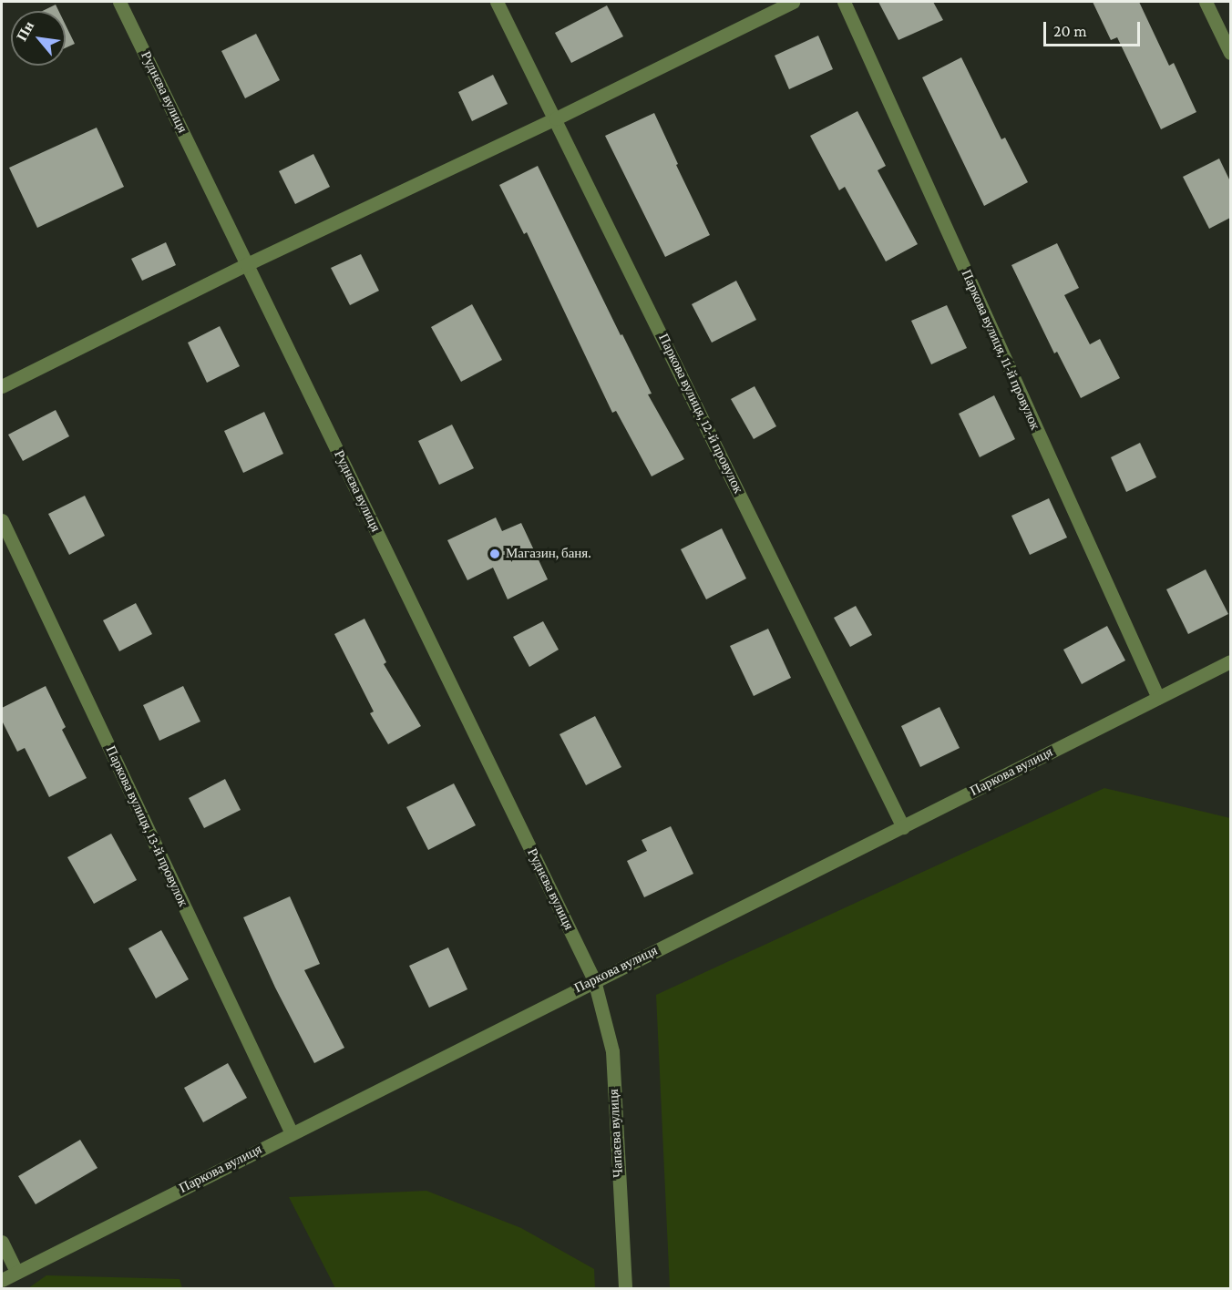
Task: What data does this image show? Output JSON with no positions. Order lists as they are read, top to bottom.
{
  "streets": {
    "street": [
      "Руднєва вулиця",
      "Паркова вулиця, 11-й провулок",
      "Паркова вулиця, 12-й провулок",
      "Паркова вулиця",
      "Паркова вулиця, 13-й провулок",
      "Чапаєва вулиця"
    ]
  },
  "crossings": [
    ["Руднєва вулиця", "Паркова вулиця"],
    ["Руднєва вулиця", "Чапаєва вулиця"],
    ["Паркова вулиця, 11-й провулок", "Паркова вулиця"],
    ["Паркова вулиця, 12-й провулок", "Паркова вулиця"],
    ["Паркова вулиця", "Паркова вулиця, 13-й провулок"],
    ["Паркова вулиця", "Чапаєва вулиця"]
  ],
  "places": ["Магазин, баня."],
  "scale_bar": "20 m",
  "north": "top left"
}
